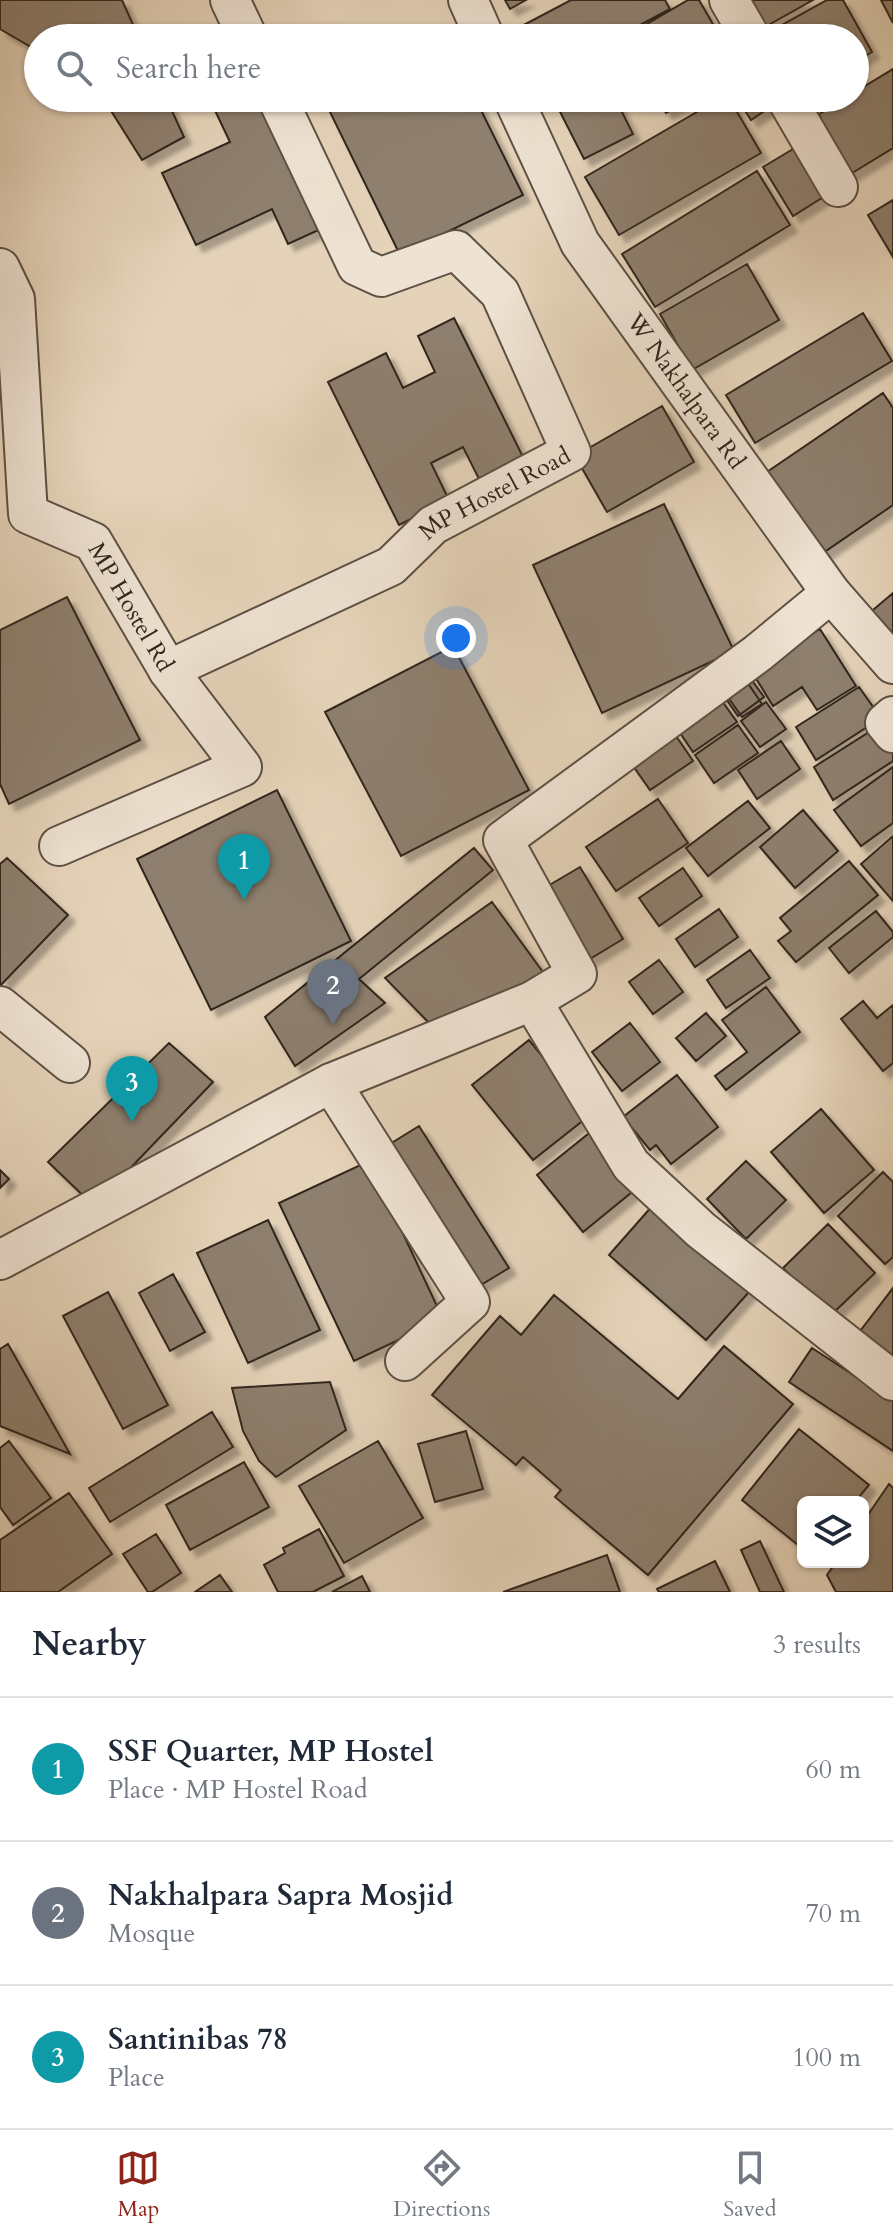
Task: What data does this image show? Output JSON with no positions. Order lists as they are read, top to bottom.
{
  "streets": {
    "street": ["W Nakhalpara Rd", "MP Hostel Road", "MP Hostel Rd"]
  },
  "crossings": [
    ["MP Hostel Road", "MP Hostel Rd"]
  ],
  "page": {
    "search": "Search here",
    "pins": ["1", "2", "3"],
    "heading": ["Nearby", "3 results"],
    "list": [
      {
        "mark": "1",
        "name": "SSF Quarter, MP Hostel",
        "note": "Place · MP Hostel Road",
        "value": "60 m"
      },
      {
        "mark": "2",
        "name": "Nakhalpara Sapra Mosjid",
        "note": "Mosque",
        "value": "70 m"
      },
      {
        "mark": "3",
        "name": "Santinibas 78",
        "note": "Place",
        "value": "100 m"
      }
    ],
    "nav": ["Map", "Directions", "Saved"]
  }
}
